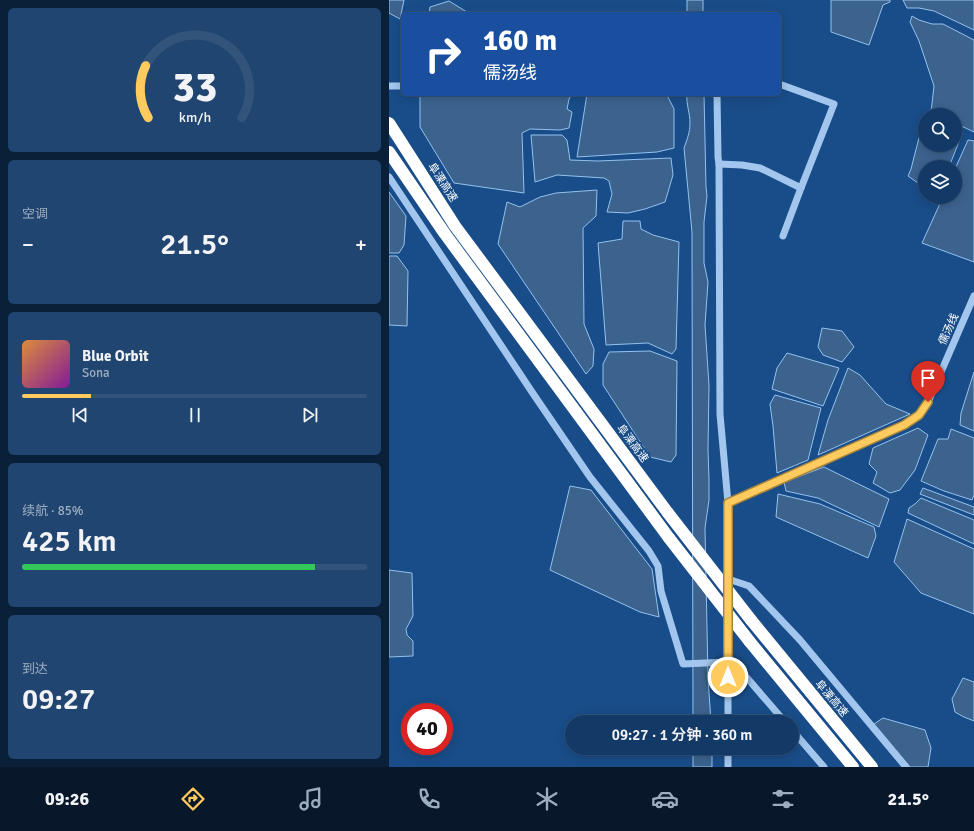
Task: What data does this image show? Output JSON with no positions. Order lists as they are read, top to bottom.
{
  "streets": {
    "highway": ["阜溧高速"],
    "street": ["儒汤线"]
  },
  "page": {
    "turn": ["160 m", "儒汤线"],
    "tile": [
      "空调",
      ["续航 · 85%", "425 km"],
      ["到达", "09:27"]
    ],
    "heat": ["−", "21.5°", "+"],
    "song": ["Blue Orbit", "Sona"],
    "limit": "40",
    "trip": "09:27 · 1 分钟 · 360 m",
    "tabs": ["09:26", "21.5°"],
    "gauge": ["33", "km/h"]
  }
}
